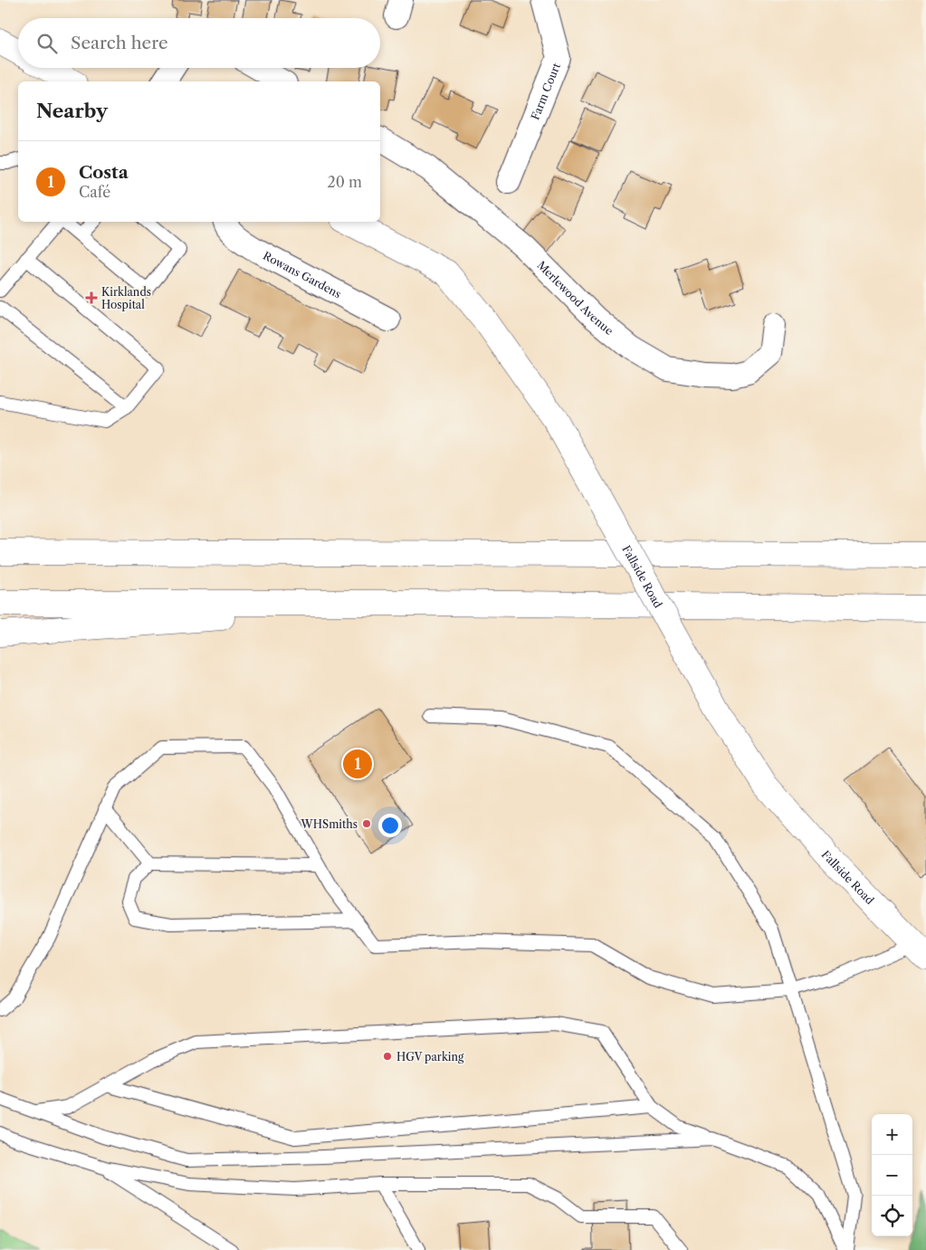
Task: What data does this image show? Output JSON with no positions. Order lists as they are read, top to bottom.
{
  "streets": {
    "main road": ["Fallside Road"],
    "street": ["Farm Court", "Rowans Gardens", "Merlewood Avenue"]
  },
  "places": {
    "health": ["Kirklands Hospital"],
    "other": ["WHSmiths", "HGV parking"]
  },
  "page": {
    "search": "Search here",
    "heading": "Nearby",
    "list": [
      {
        "mark": "1",
        "name": "Costa",
        "note": "Café",
        "value": "20 m"
      }
    ],
    "pins": "1",
    "map_buttons": ["+", "−"]
  }
}
